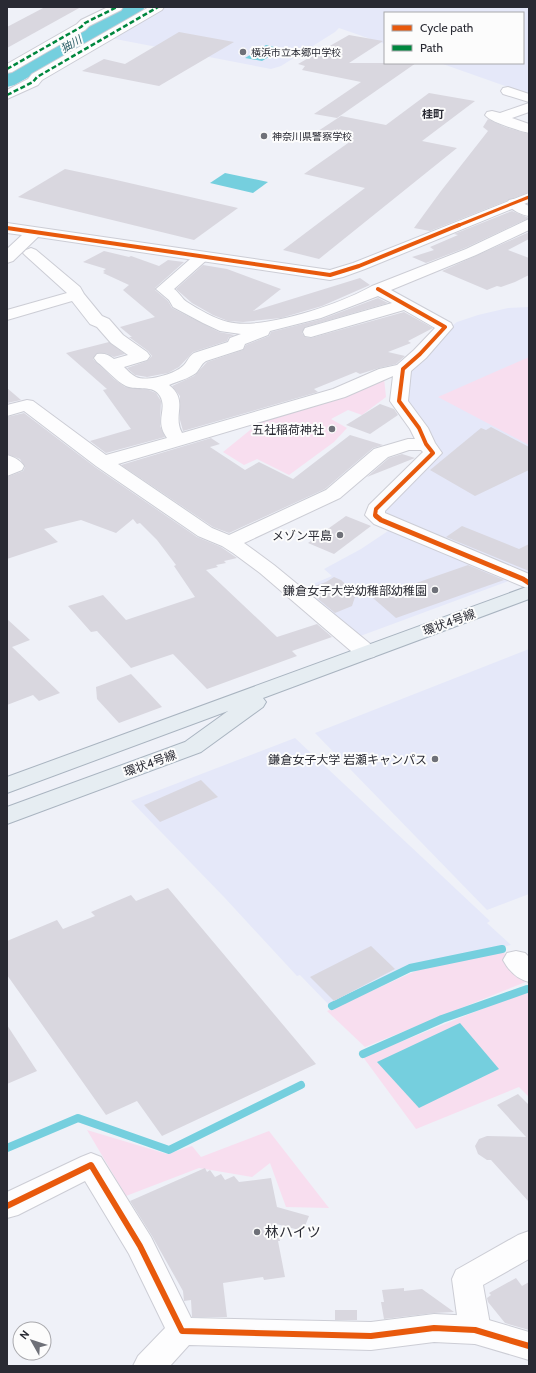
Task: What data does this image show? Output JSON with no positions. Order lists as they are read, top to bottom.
{
  "streets": {
    "main road": ["環状4号線"]
  },
  "districts": ["桂町"],
  "water": ["㹨川"],
  "places": [
    "横浜市立本郷中学校",
    "神奈川県警察学校",
    "五社稲荷神社",
    "メゾン平島",
    "鎌倉女子大学幼稚部幼稚園",
    "鎌倉女子大学 岩瀬キャンパス",
    "林ハイツ"
  ],
  "legend": ["Cycle path", "Path"],
  "north": "top left"
}
